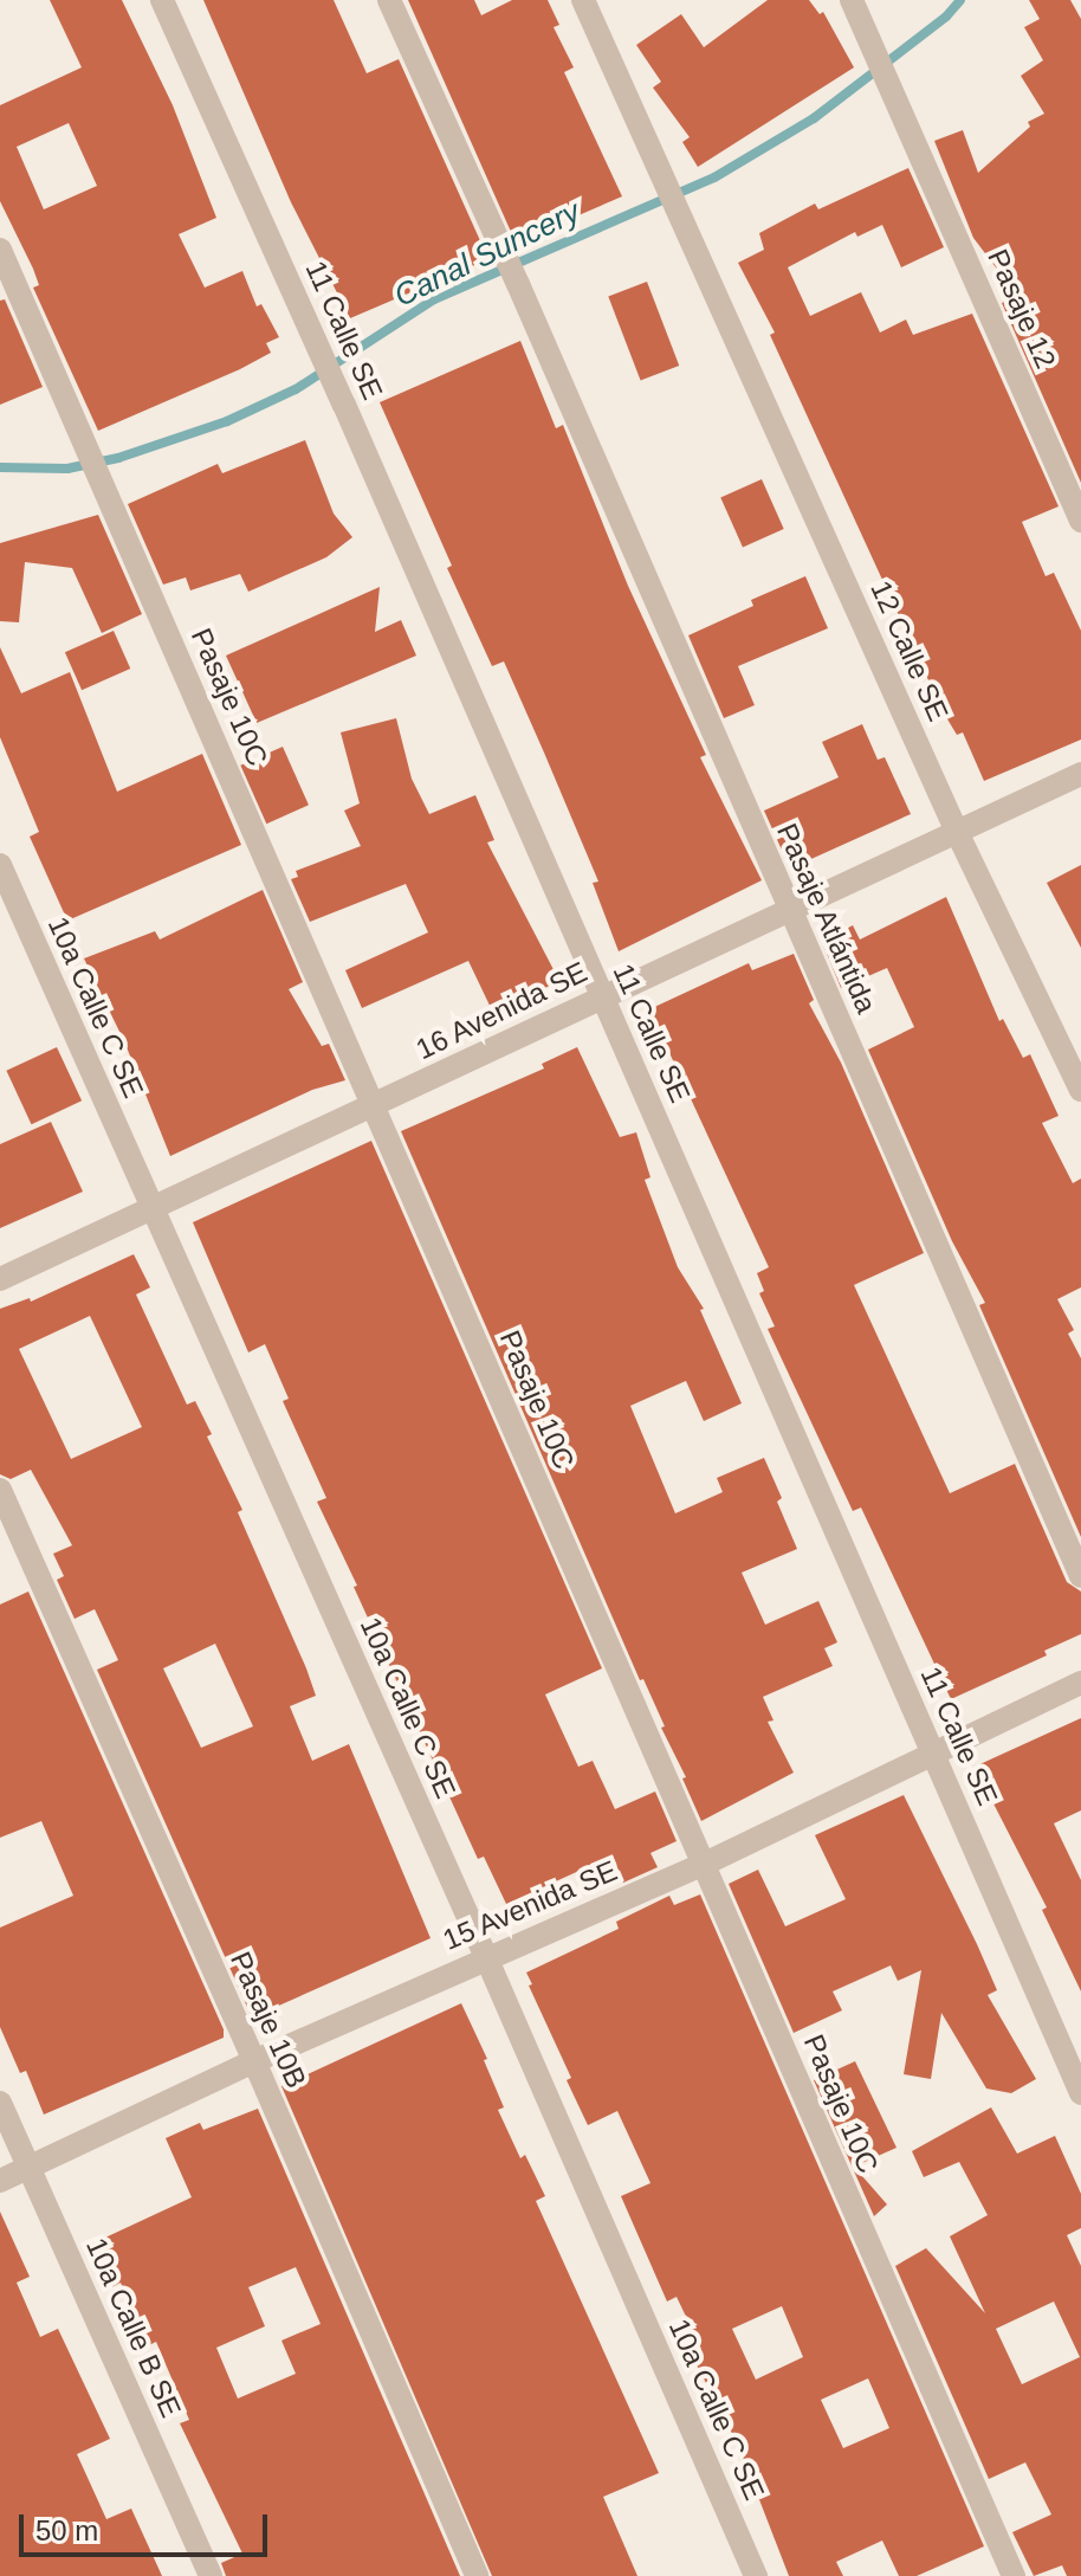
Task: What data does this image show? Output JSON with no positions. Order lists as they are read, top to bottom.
{
  "streets": {
    "street": [
      "Pasaje 12",
      "11 Calle SE",
      "12 Calle SE",
      "Pasaje 10C",
      "Pasaje Atlántida",
      "10a Calle C SE",
      "16 Avenida SE",
      "15 Avenida SE",
      "Pasaje 10B",
      "10a Calle B SE"
    ]
  },
  "crossings": [
    ["11 Calle SE", "16 Avenida SE"],
    ["11 Calle SE", "15 Avenida SE"],
    ["12 Calle SE", "16 Avenida SE"],
    ["Pasaje 10C", "16 Avenida SE"],
    ["Pasaje 10C", "15 Avenida SE"],
    ["Pasaje Atlántida", "16 Avenida SE"],
    ["10a Calle C SE", "16 Avenida SE"],
    ["10a Calle C SE", "15 Avenida SE"],
    ["15 Avenida SE", "Pasaje 10B"],
    ["15 Avenida SE", "10a Calle B SE"]
  ],
  "water": ["Canal Suncery"],
  "scale_bar": "50 m"
}
